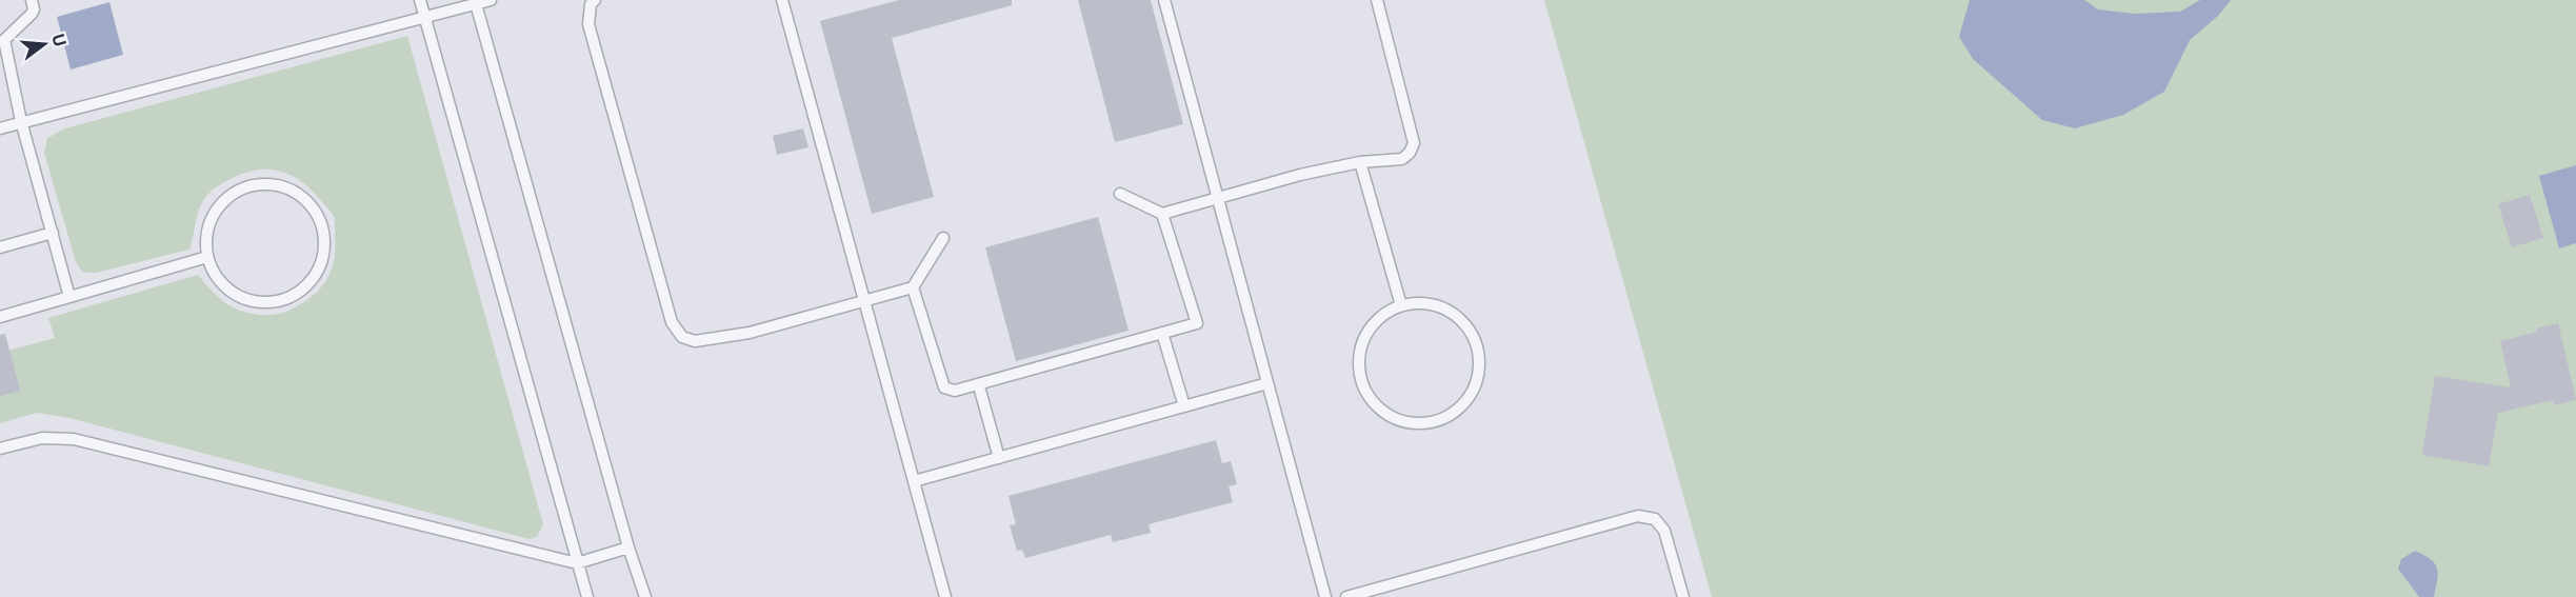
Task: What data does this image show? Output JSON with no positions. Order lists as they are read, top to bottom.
{
  "north": "right"
}
